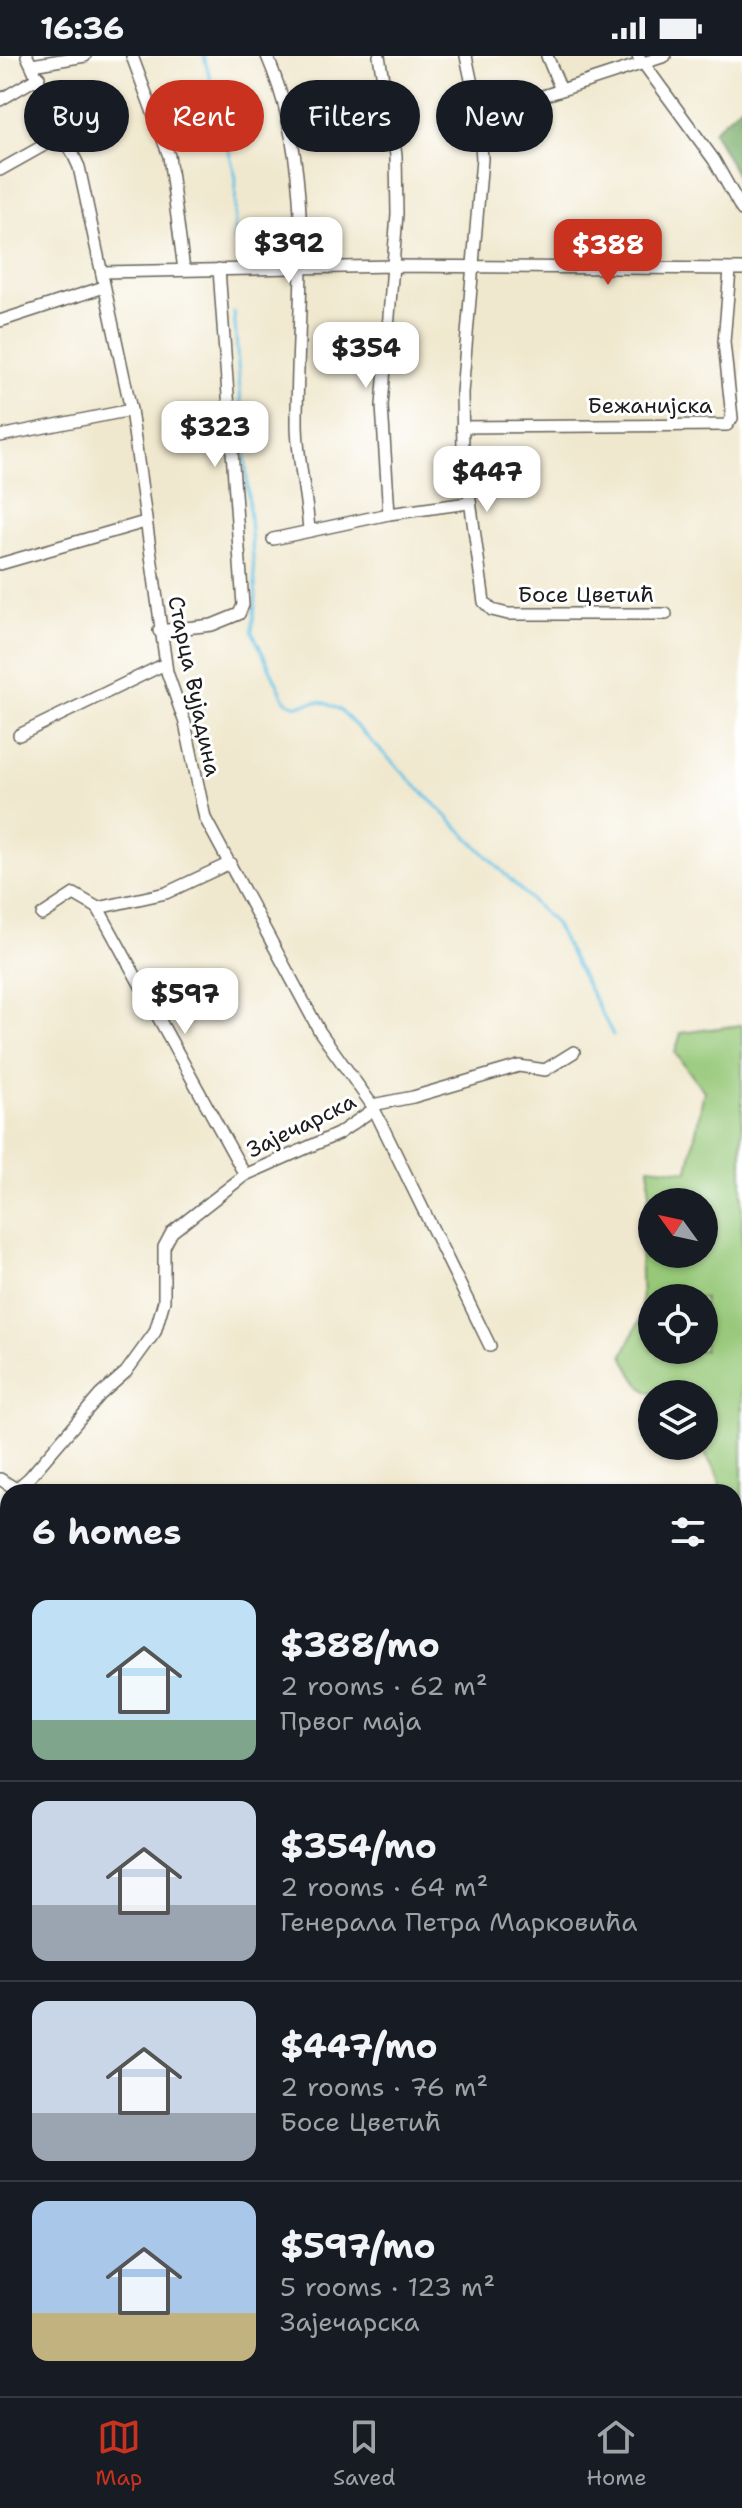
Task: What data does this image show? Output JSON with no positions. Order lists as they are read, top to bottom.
{
  "streets": {
    "street": [
      "Бежанијска",
      "Босе Цветић",
      "Старца Вујадина",
      "Зајечарска"
    ]
  },
  "crossings": [
    ["Бежанијска", "Босе Цветић"],
    ["Старца Вујадина", "Зајечарска"]
  ],
  "north": "top left",
  "page": {
    "status": "16:36",
    "chip": [
      "Buy",
      "Rent",
      "Filters",
      "New"
    ],
    "price": [
      "$392",
      "$388",
      "$354",
      "$323",
      "$447",
      "$597"
    ],
    "heading": "6 homes",
    "list": [
      {
        "name": "$388/mo",
        "note": "2 rooms · 62 m² · Првог маја"
      },
      {
        "name": "$354/mo",
        "note": "2 rooms · 64 m² · Генерала Петра Марковића"
      },
      {
        "name": "$447/mo",
        "note": "2 rooms · 76 m² · Босе Цветић"
      },
      {
        "name": "$597/mo",
        "note": "5 rooms · 123 m² · Зајечарска"
      }
    ],
    "tabs": ["Map", "Saved", "Home"]
  }
}
